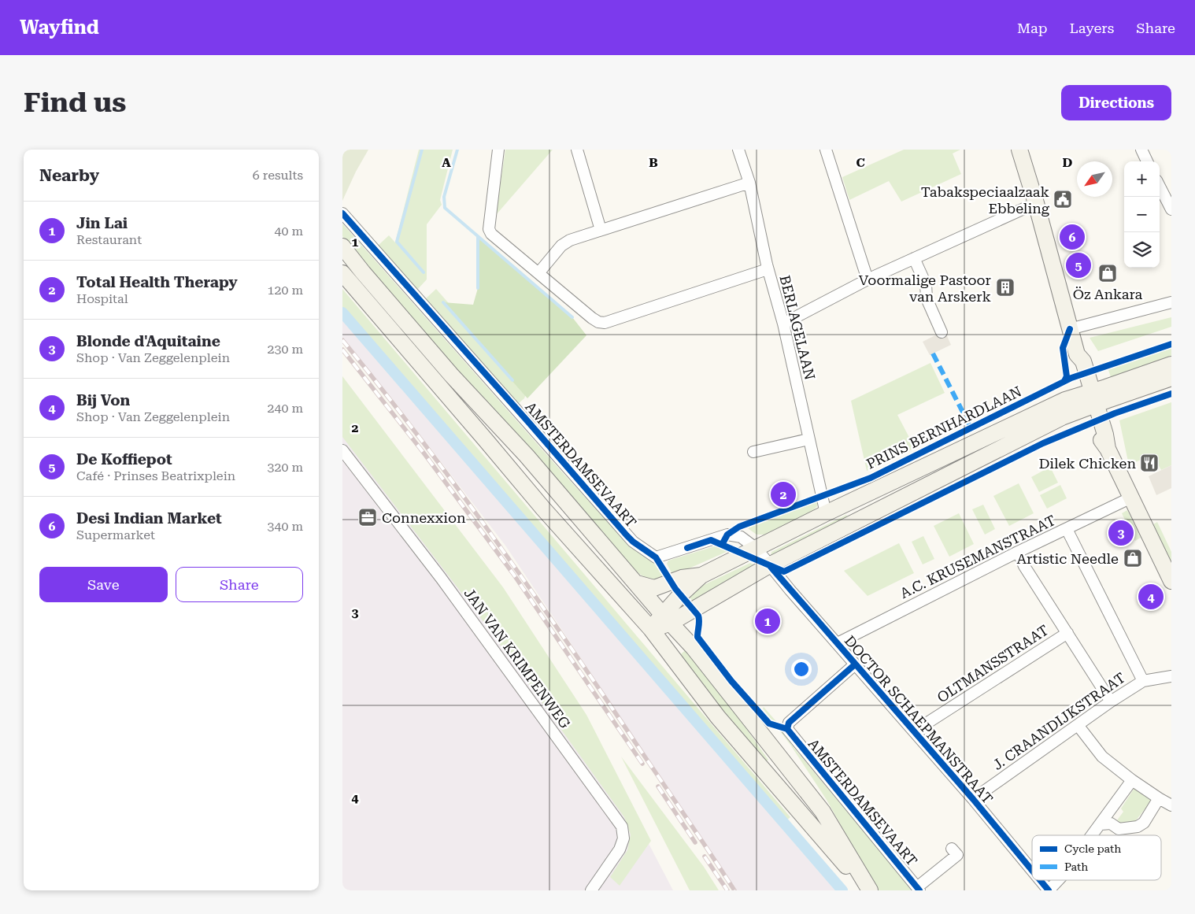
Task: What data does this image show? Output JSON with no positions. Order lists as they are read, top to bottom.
{
  "streets": {
    "main road": ["PRINS BERNHARDLAAN"],
    "street": [
      "BERLAGELAAN",
      "AMSTERDAMSEVAART",
      "A.C. KRUSEMANSTRAAT",
      "JAN VAN KRIMPENWEG",
      "OLTMANSSTRAAT",
      "DOCTOR SCHAEPMANSTRAAT",
      "J. CRAANDIJKSTRAAT"
    ]
  },
  "crossings": [
    ["BERLAGELAAN", "PRINS BERNHARDLAAN"],
    ["PRINS BERNHARDLAAN", "AMSTERDAMSEVAART"],
    ["PRINS BERNHARDLAAN", "DOCTOR SCHAEPMANSTRAAT"],
    ["AMSTERDAMSEVAART", "DOCTOR SCHAEPMANSTRAAT"],
    ["A.C. KRUSEMANSTRAAT", "DOCTOR SCHAEPMANSTRAAT"],
    ["OLTMANSSTRAAT", "DOCTOR SCHAEPMANSTRAAT"],
    ["DOCTOR SCHAEPMANSTRAAT", "J. CRAANDIJKSTRAAT"]
  ],
  "places": {
    "public building": ["Tabakspeciaalzaak Ebbeling"],
    "shop": ["Öz Ankara", "Artistic Needle"],
    "building": ["Voormalige Pastoor van Arskerk"],
    "restaurant": ["Dilek Chicken"],
    "office": ["Connexxion"]
  },
  "legend": ["Cycle path", "Path"],
  "north": "bottom left",
  "page": {
    "header": "Wayfind",
    "nav": ["Map", "Layers", "Share"],
    "buttons": [
      "Directions",
      ["Save", "Share"]
    ],
    "title": "Find us",
    "heading": ["Nearby", "6 results"],
    "map_buttons": ["+", "−"],
    "list": [
      {
        "mark": "1",
        "name": "Jin Lai",
        "note": "Restaurant",
        "value": "40 m"
      },
      {
        "mark": "2",
        "name": "Total Health Therapy",
        "note": "Hospital",
        "value": "120 m"
      },
      {
        "mark": "3",
        "name": "Blonde d'Aquitaine",
        "note": "Shop · Van Zeggelenplein",
        "value": "230 m"
      },
      {
        "mark": "4",
        "name": "Bij Von",
        "note": "Shop · Van Zeggelenplein",
        "value": "240 m"
      },
      {
        "mark": "5",
        "name": "De Koffiepot",
        "note": "Café · Prinses Beatrixplein",
        "value": "320 m"
      },
      {
        "mark": "6",
        "name": "Desi Indian Market",
        "note": "Supermarket",
        "value": "340 m"
      }
    ],
    "pins": [
      "6",
      "5",
      "2",
      "3",
      "4",
      "1"
    ]
  },
  "grid": {
    "columns": [
      "A",
      "B",
      "C",
      "D"
    ],
    "rows": [
      "1",
      "2",
      "3",
      "4"
    ]
  }
}
